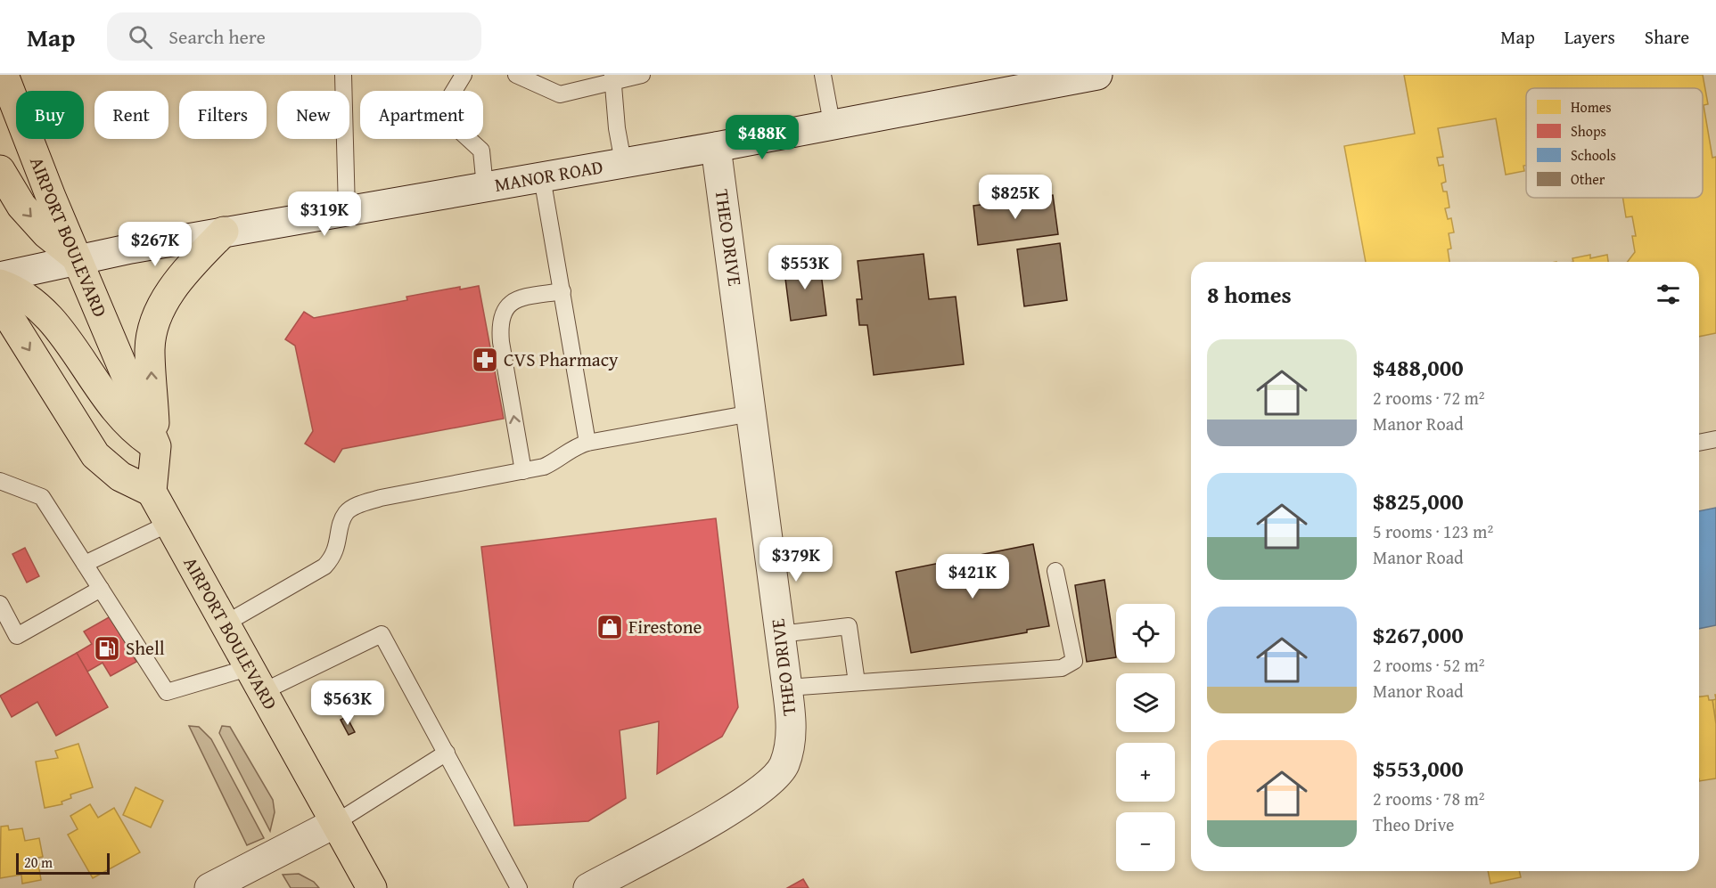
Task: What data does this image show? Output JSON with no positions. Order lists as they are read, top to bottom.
{
  "streets": {
    "main road": ["MANOR ROAD", "AIRPORT BOULEVARD", "THEO DRIVE"]
  },
  "crossings": [
    ["MANOR ROAD", "AIRPORT BOULEVARD"],
    ["MANOR ROAD", "THEO DRIVE"]
  ],
  "places": {
    "pharmacy": ["CVS Pharmacy"],
    "shop": ["Firestone"],
    "fuel station": ["Shell"]
  },
  "legend": [
    "Homes",
    "Shops",
    "Schools",
    "Other"
  ],
  "scale_bar": "20 m",
  "page": {
    "header": "Map",
    "search": "Search here",
    "nav": ["Map", "Layers", "Share"],
    "chip": [
      "Buy",
      "Rent",
      "Filters",
      "New",
      "Apartment"
    ],
    "price": [
      "$488K",
      "$825K",
      "$319K",
      "$267K",
      "$553K",
      "$379K",
      "$421K",
      "$563K"
    ],
    "heading": "8 homes",
    "list": [
      {
        "name": "$488,000",
        "note": "2 rooms · 72 m² · Manor Road"
      },
      {
        "name": "$825,000",
        "note": "5 rooms · 123 m² · Manor Road"
      },
      {
        "name": "$267,000",
        "note": "2 rooms · 52 m² · Manor Road"
      },
      {
        "name": "$553,000",
        "note": "2 rooms · 78 m² · Theo Drive"
      }
    ],
    "map_buttons": ["+", "−"],
    "scale": "20 m"
  }
}
